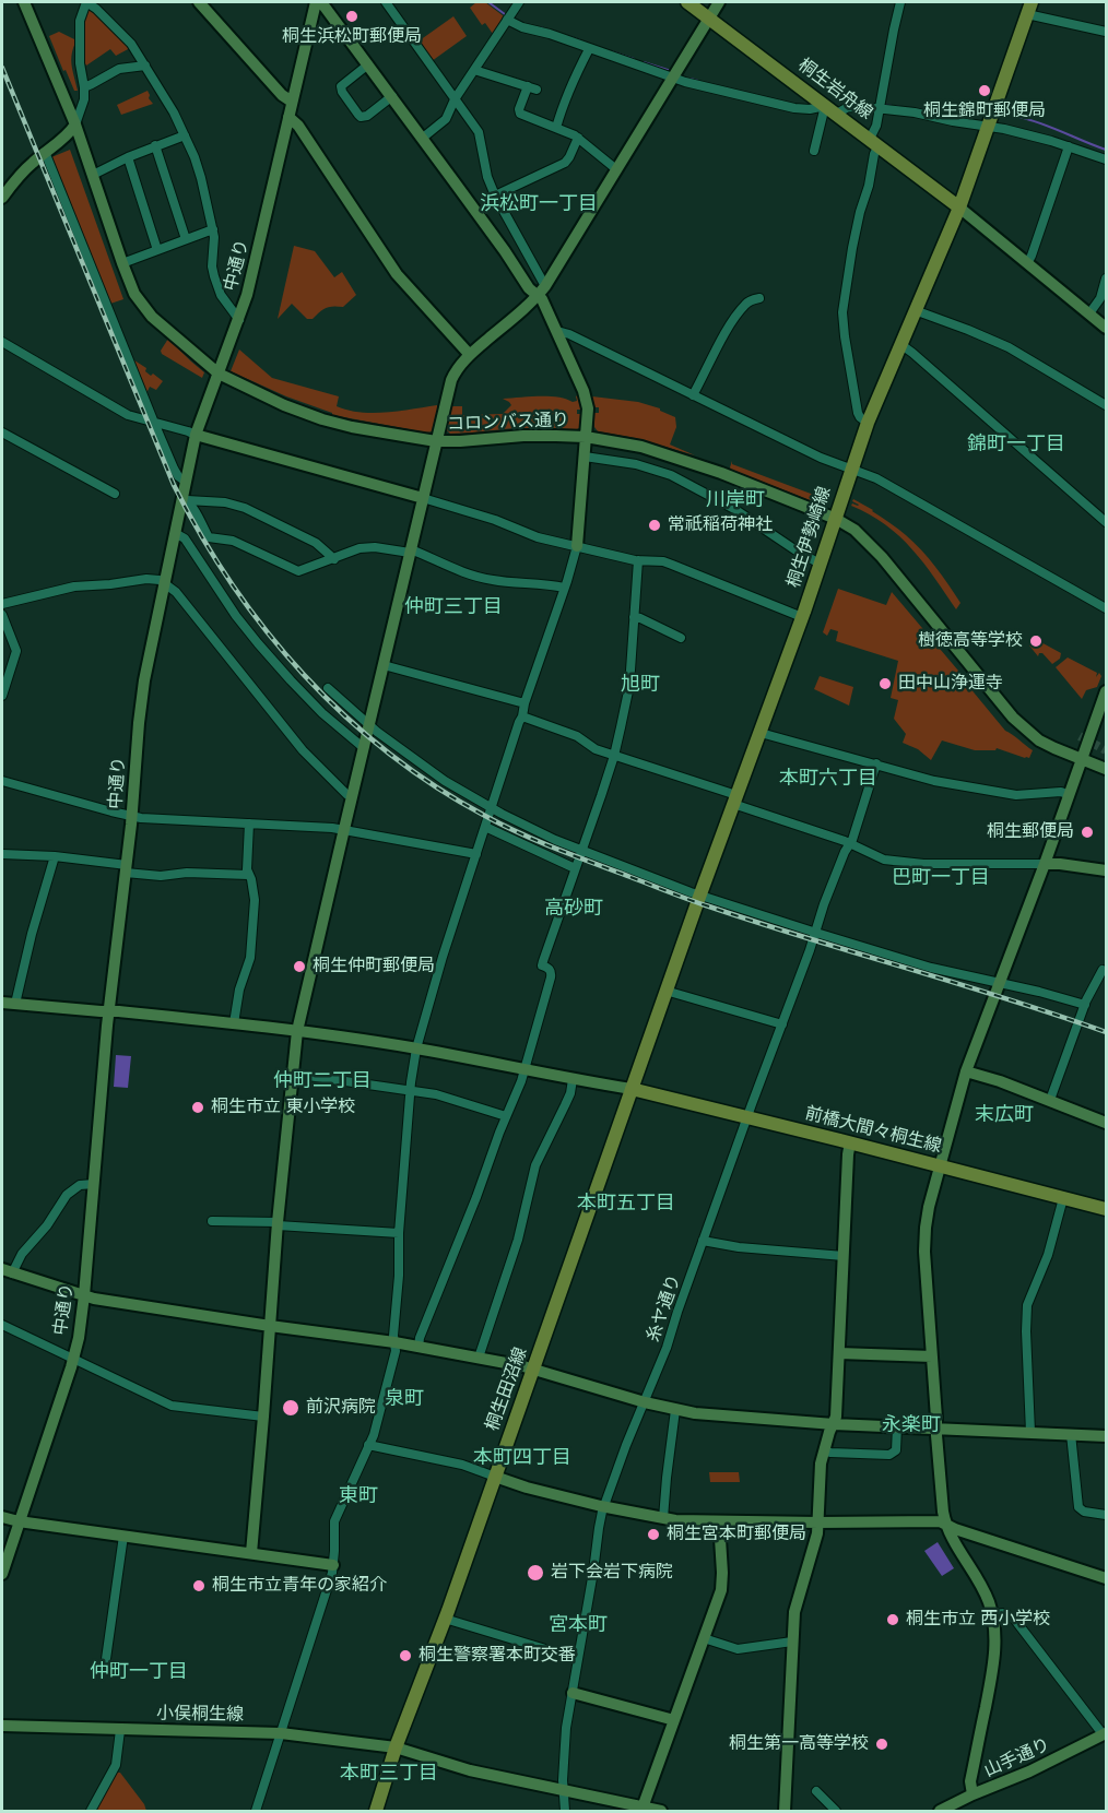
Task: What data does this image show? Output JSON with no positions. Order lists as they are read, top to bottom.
{
  "streets": {
    "main road": [
      "桐生岩舟線",
      "桐生伊勢崎線",
      "前橋大間々桐生線",
      "桐生田沼線"
    ],
    "street": [
      "中通り",
      "コロンバス通り",
      "糸ヤ通り",
      "小俣桐生線",
      "山手通り"
    ]
  },
  "crossings": [
    ["桐生岩舟線", "桐生伊勢崎線"],
    ["中通り", "コロンバス通り"],
    ["コロンバス通り", "桐生伊勢崎線"],
    ["桐生伊勢崎線", "前橋大間々桐生線"],
    ["桐生伊勢崎線", "桐生田沼線"],
    ["前橋大間々桐生線", "糸ヤ通り"],
    ["前橋大間々桐生線", "桐生田沼線"],
    ["糸ヤ通り", "小俣桐生線"],
    ["桐生田沼線", "小俣桐生線"]
  ],
  "districts": [
    "浜松町一丁目",
    "錦町一丁目",
    "川岸町",
    "仲町三丁目",
    "旭町",
    "本町六丁目",
    "巴町一丁目",
    "高砂町",
    "仲町二丁目",
    "末広町",
    "本町五丁目",
    "泉町",
    "永楽町",
    "本町四丁目",
    "東町",
    "宮本町",
    "仲町一丁目",
    "本町三丁目"
  ],
  "places": [
    "桐生浜松町郵便局",
    "桐生錦町郵便局",
    "常祇稲荷神社",
    "樹徳高等学校",
    "田中山浄運寺",
    "桐生郵便局",
    "桐生仲町郵便局",
    "桐生市立 東小学校",
    "前沢病院",
    "桐生宮本町郵便局",
    "岩下会岩下病院",
    "桐生市立青年の家紹介",
    "桐生市立 西小学校",
    "桐生警察署本町交番",
    "桐生第一高等学校"
  ]
}
